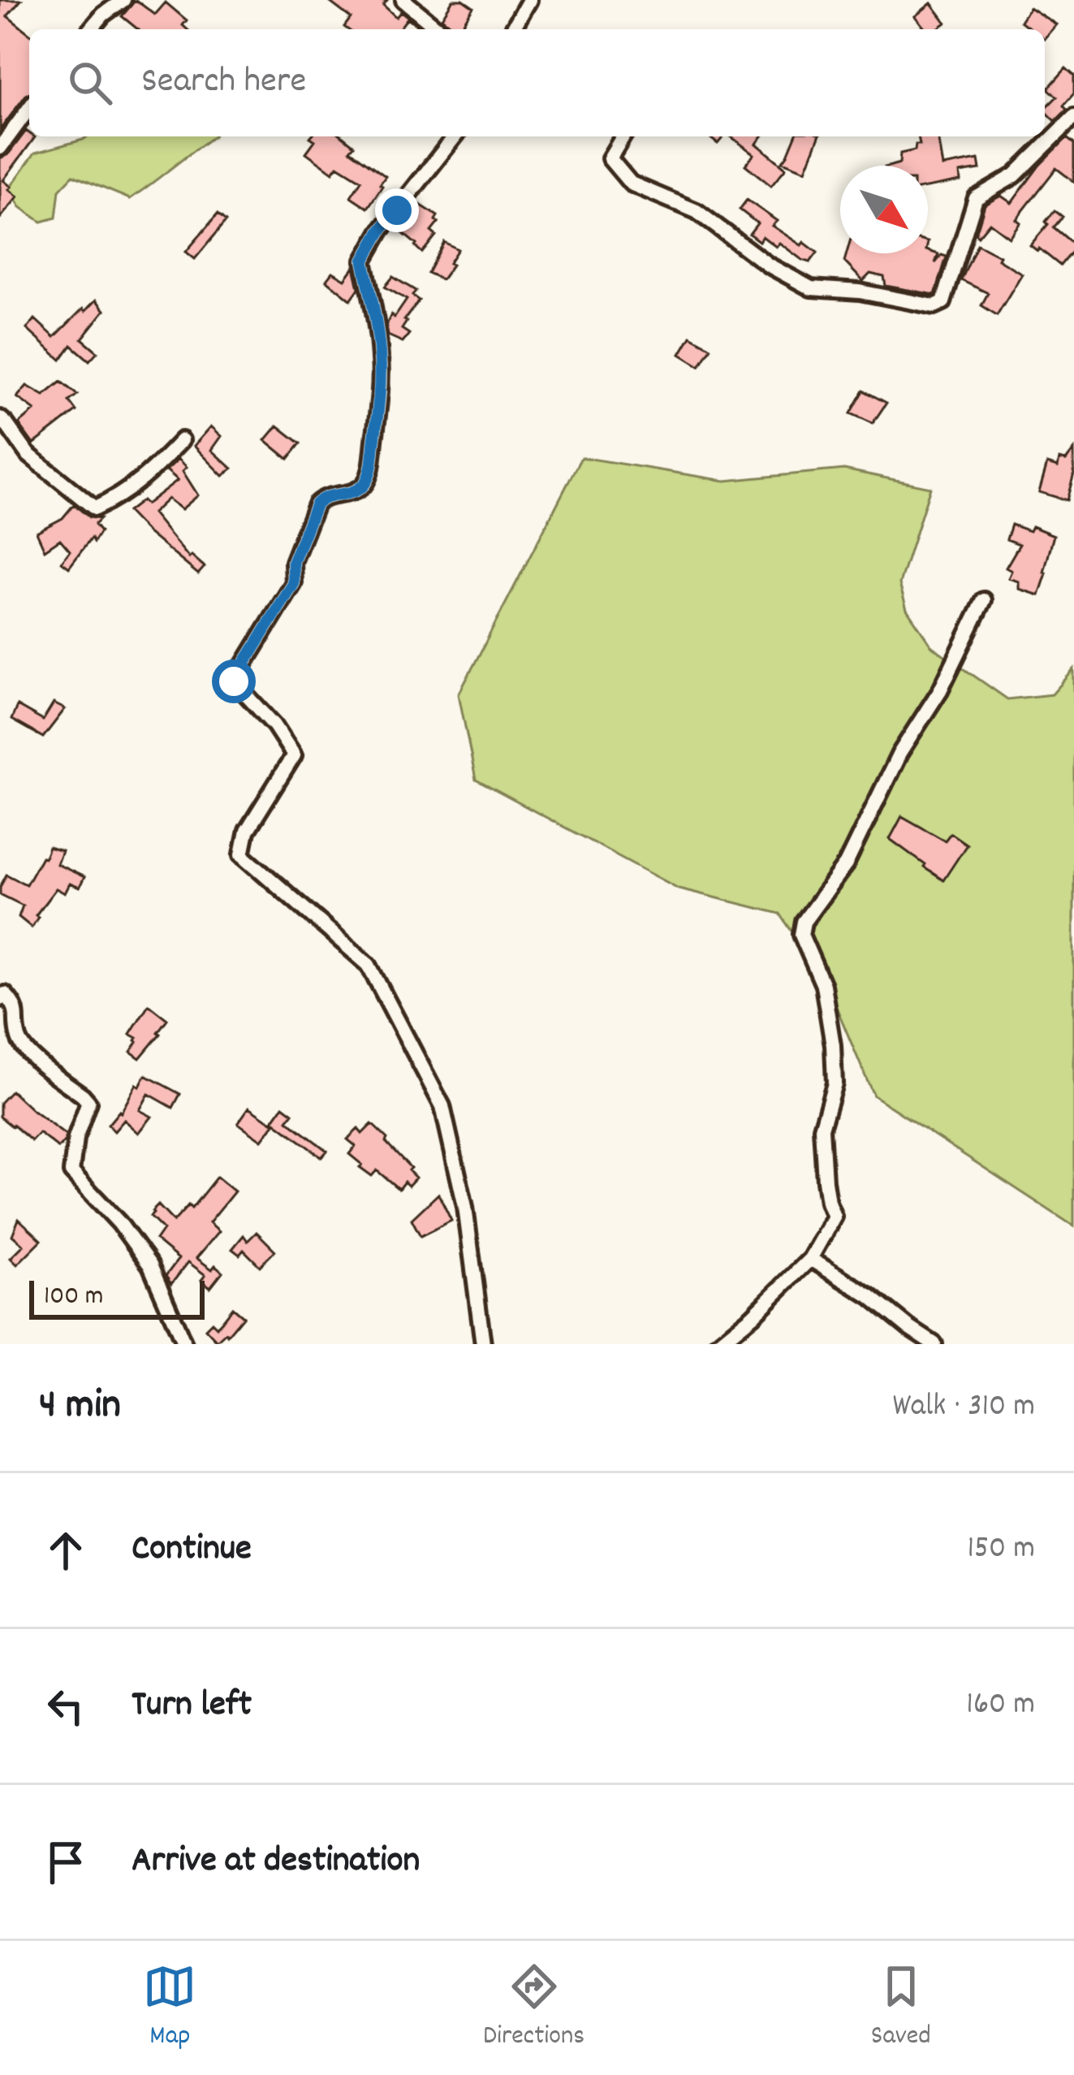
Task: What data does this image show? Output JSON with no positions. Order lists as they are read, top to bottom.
{
  "scale_bar": "100 m",
  "north": "bottom right",
  "page": {
    "search": "Search here",
    "scale": "100 m",
    "heading": ["4 min", "Walk · 310 m"],
    "list": [
      ["Continue", "150 m"],
      ["Turn left", "160 m"],
      "Arrive at destination"
    ],
    "nav": ["Map", "Directions", "Saved"]
  }
}
